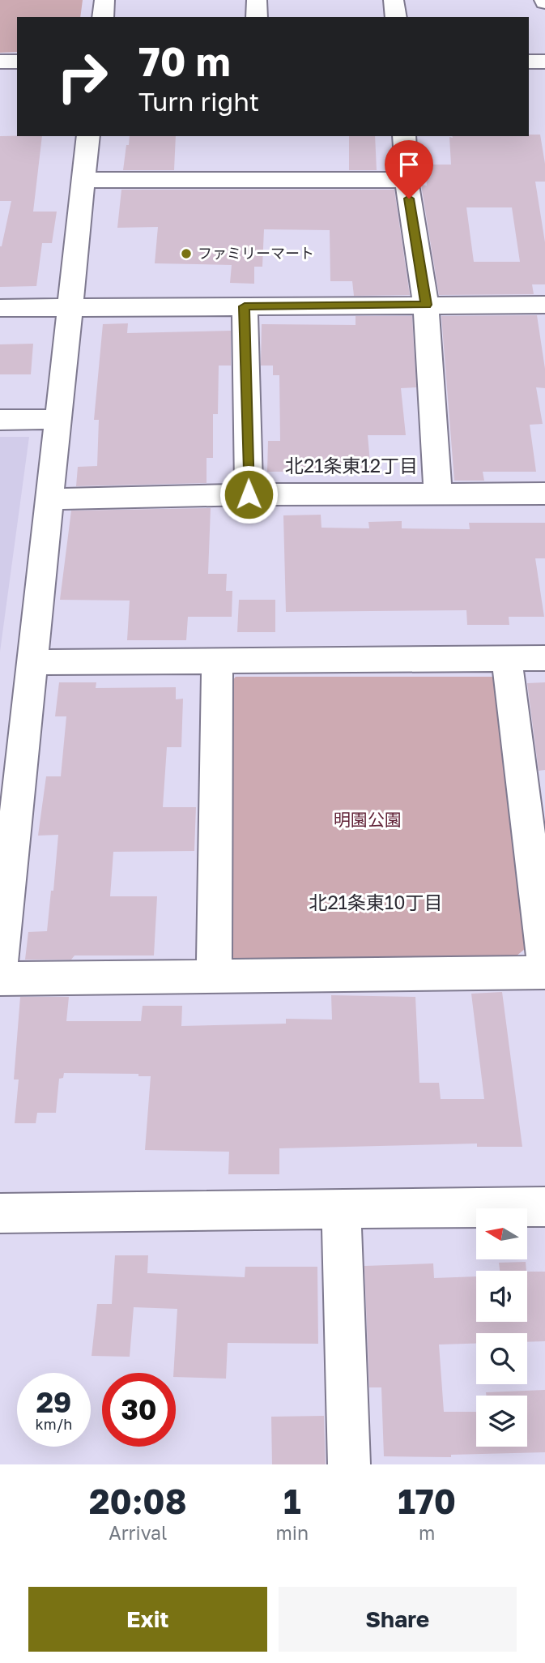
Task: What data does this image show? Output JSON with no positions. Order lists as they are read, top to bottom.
{
  "districts": ["北21条東12丁目", "北21条東10丁目"],
  "parks": ["明園公園"],
  "places": ["ファミリーマート"],
  "north": "left",
  "page": {
    "turn": ["70 m", "Turn right"],
    "speed": "29 km/h",
    "limit": "30",
    "eta": [
      "20:08",
      "Arrival",
      "1",
      "min",
      "170",
      "m"
    ],
    "buttons": ["Exit", "Share"]
  }
}
